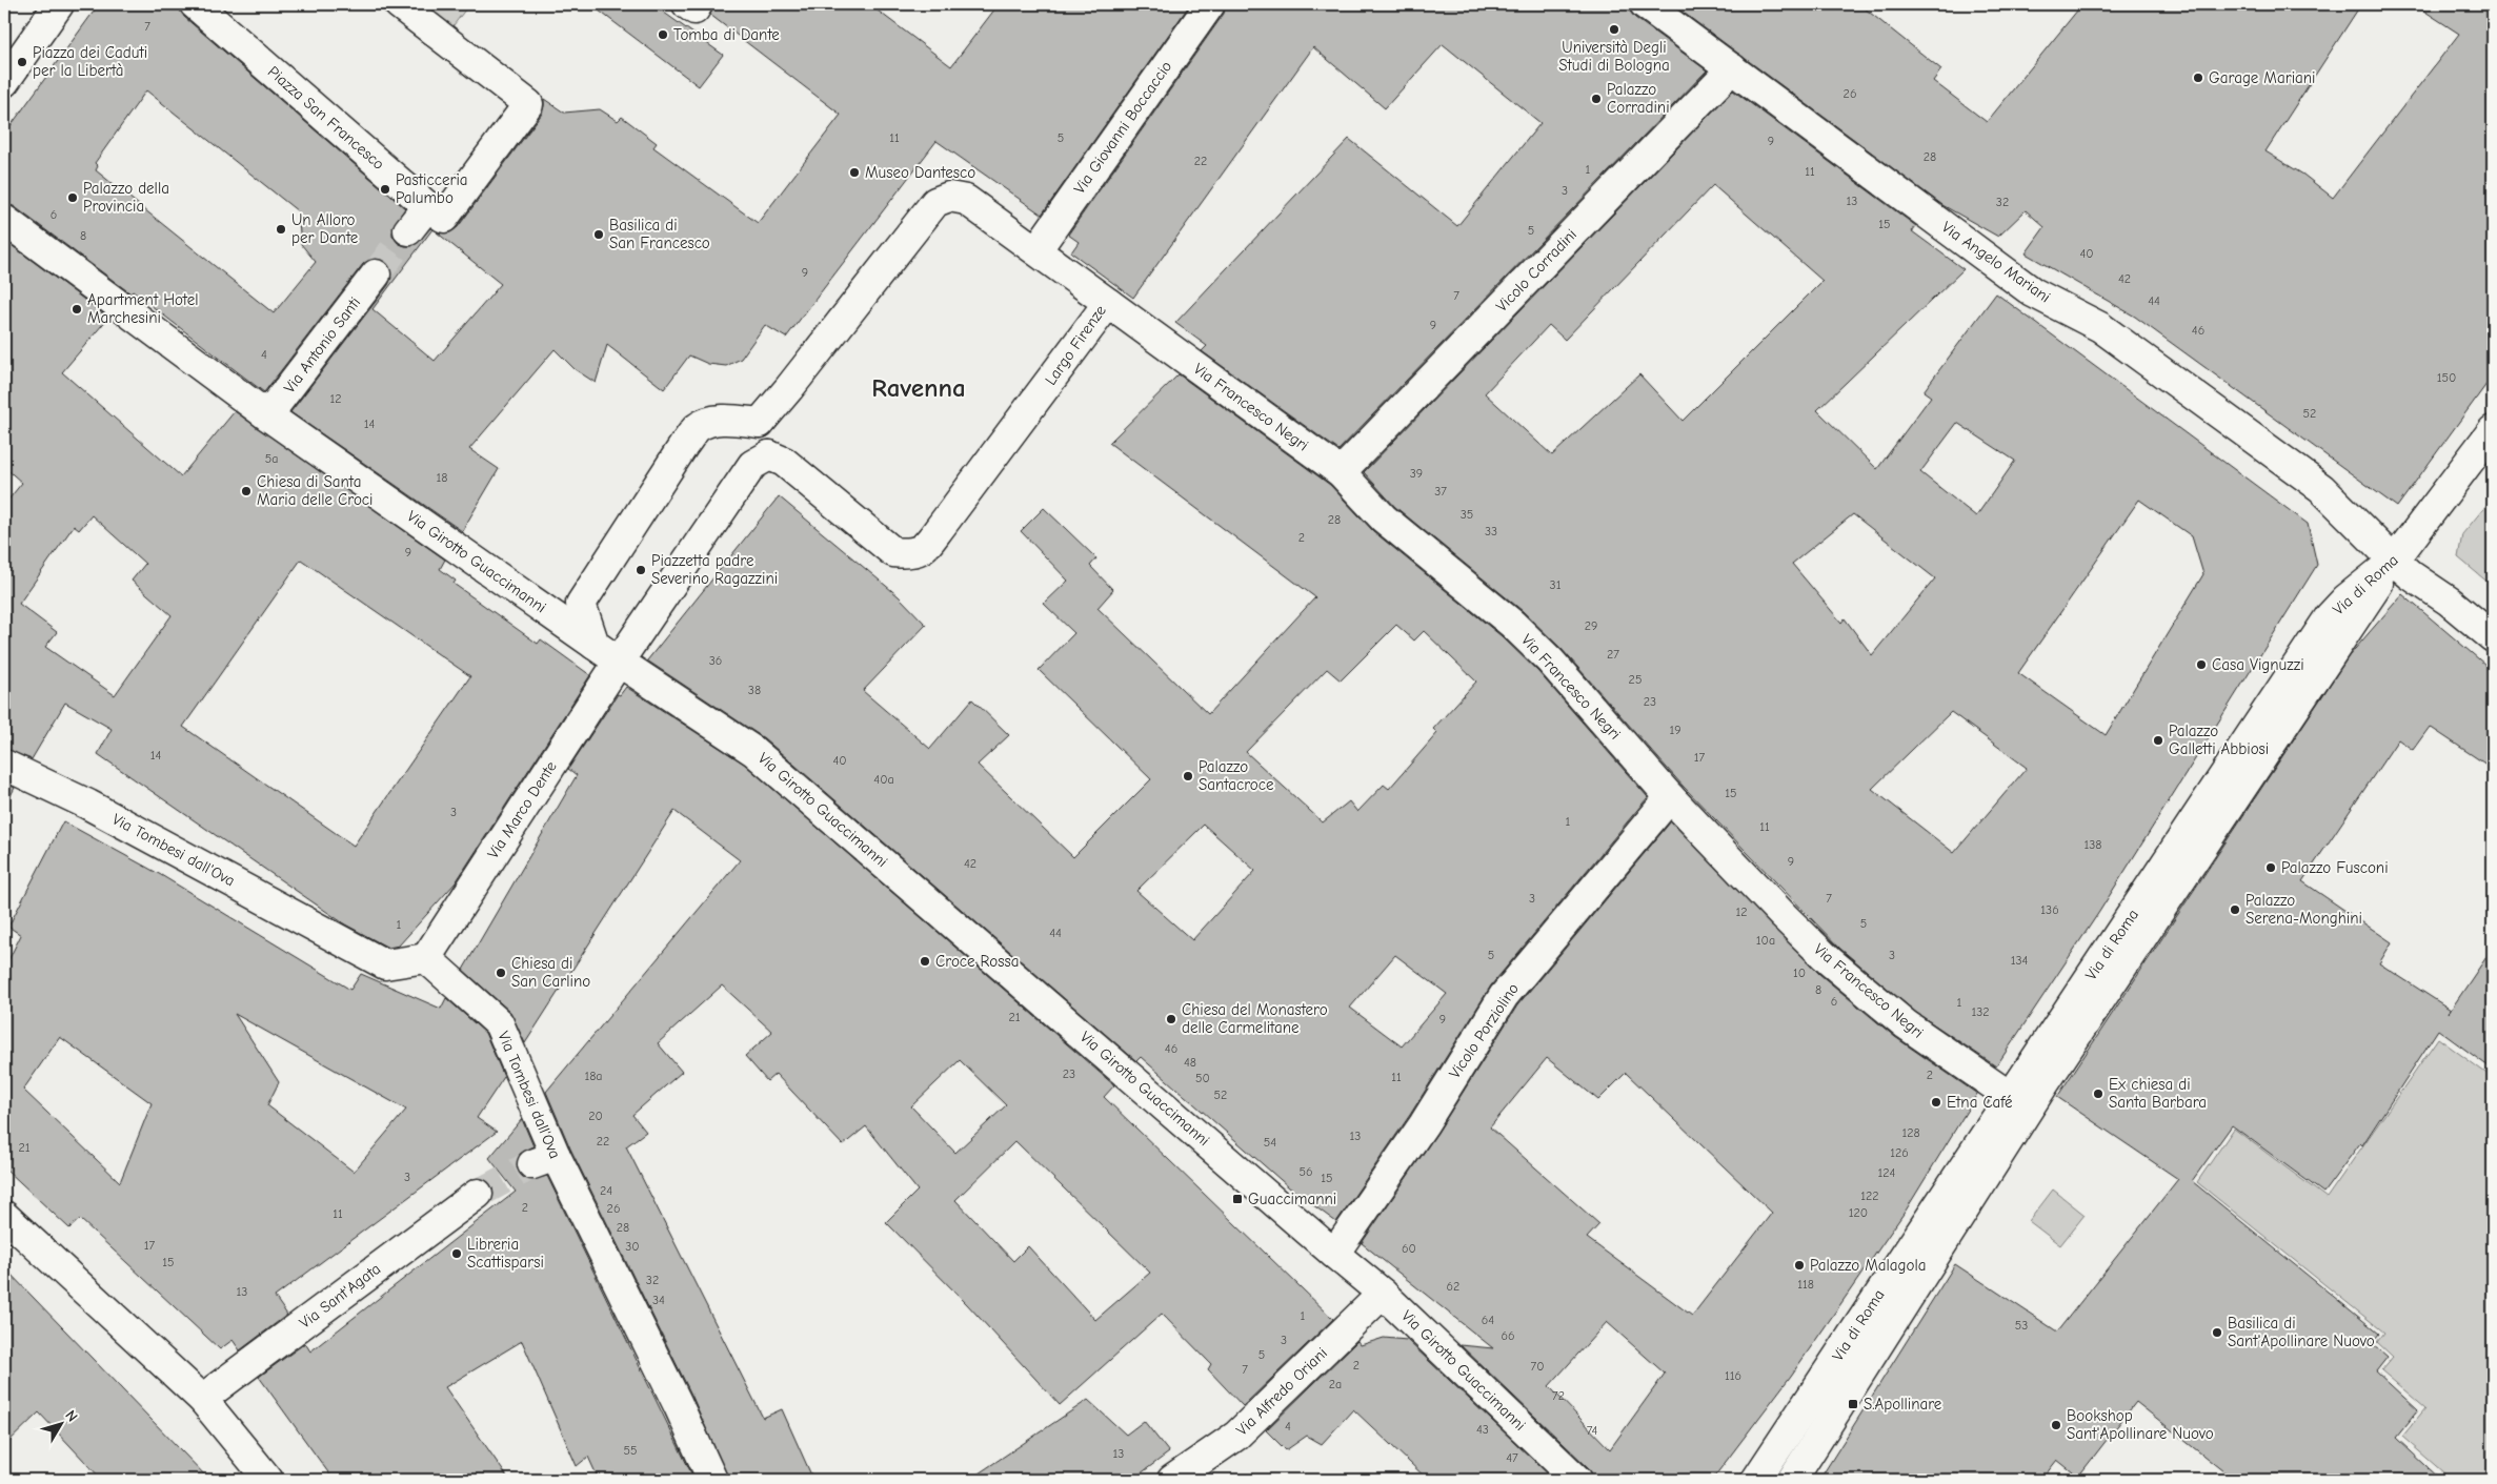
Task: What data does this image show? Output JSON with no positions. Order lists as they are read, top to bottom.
{
  "streets": {
    "street": [
      "Piazza San Francesco",
      "Via Giovanni Boccaccio",
      "Via Angelo Mariani",
      "Vicolo Corradini",
      "Via Antonio Santi",
      "Largo Firenze",
      "Via Francesco Negri",
      "Via Girotto Guaccimanni",
      "Via di Roma",
      "Via Marco Dente",
      "Via Tombesi dall'Ova",
      "Vicolo Porziolino",
      "Via Sant'Agata",
      "Via Alfredo Oriani"
    ]
  },
  "crossings": [
    ["Via Giovanni Boccaccio", "Largo Firenze"],
    ["Via Angelo Mariani", "Vicolo Corradini"],
    ["Via Angelo Mariani", "Via di Roma"],
    ["Vicolo Corradini", "Via Francesco Negri"],
    ["Via Antonio Santi", "Via Girotto Guaccimanni"],
    ["Largo Firenze", "Via Francesco Negri"],
    ["Via Francesco Negri", "Via di Roma"],
    ["Via Francesco Negri", "Vicolo Porziolino"],
    ["Via Girotto Guaccimanni", "Via Marco Dente"],
    ["Via Girotto Guaccimanni", "Vicolo Porziolino"],
    ["Via Girotto Guaccimanni", "Via Alfredo Oriani"],
    ["Via Marco Dente", "Via Tombesi dall'Ova"]
  ],
  "districts": ["Ravenna"],
  "places": {
    "other": [
      "Università Degli Studi di Bologna",
      "Tomba di Dante",
      "Piazza dei Caduti per la Libertà",
      "Garage Mariani",
      "Palazzo Corradini",
      "Museo Dantesco",
      "Pasticceria Palumbo",
      "Palazzo della Provincia",
      "Un Alloro per Dante",
      "Basilica di San Francesco",
      "Apartment Hotel Marchesini",
      "Chiesa di Santa Maria delle Croci",
      "Piazzetta padre Severino Ragazzini",
      "Casa Vignuzzi",
      "Palazzo Galletti Abbiosi",
      "Palazzo Santacroce",
      "Palazzo Fusconi",
      "Palazzo Serena-Monghini",
      "Croce Rossa",
      "Chiesa di San Carlino",
      "Chiesa del Monastero delle Carmelitane",
      "Ex chiesa di Santa Barbara",
      "Etna Café",
      "Libreria Scattisparsi",
      "Palazzo Malagola",
      "Basilica di Sant'Apollinare Nuovo",
      "Bookshop Sant'Apollinare Nuovo"
    ],
    "transit": ["Guaccimanni", "S.Apollinare"]
  },
  "house_numbers": [
    "7",
    "26",
    "11",
    "5",
    "9",
    "28",
    "22",
    "1",
    "11",
    "3",
    "13",
    "32",
    "6",
    "15",
    "5",
    "8",
    "40",
    "9",
    "42",
    "7",
    "44",
    "9",
    "46",
    "4",
    "150",
    "12",
    "52",
    "14",
    "5a",
    "39",
    "18",
    "37",
    "35",
    "28",
    "33",
    "2",
    "9",
    "31",
    "29",
    "27",
    "36",
    "25",
    "38",
    "23",
    "19",
    "14",
    "17",
    "40",
    "40a",
    "15",
    "3",
    "1",
    "11",
    "138",
    "9",
    "42",
    "3",
    "7",
    "136",
    "12",
    "5",
    "1",
    "44",
    "10a",
    "5",
    "3",
    "134",
    "10",
    "8",
    "6",
    "1",
    "132",
    "21",
    "9",
    "46",
    "48",
    "23",
    "2",
    "18a",
    "11",
    "50",
    "52",
    "20",
    "128",
    "13",
    "22",
    "54",
    "21",
    "126",
    "56",
    "124",
    "3",
    "15",
    "24",
    "122",
    "2",
    "26",
    "120",
    "11",
    "28",
    "17",
    "30",
    "60",
    "15",
    "32",
    "118",
    "62",
    "13",
    "34",
    "1",
    "64",
    "53",
    "66",
    "3",
    "5",
    "2",
    "70",
    "7",
    "116",
    "2a",
    "72",
    "4",
    "43",
    "74",
    "55",
    "13",
    "47"
  ],
  "north": "top right"
}
